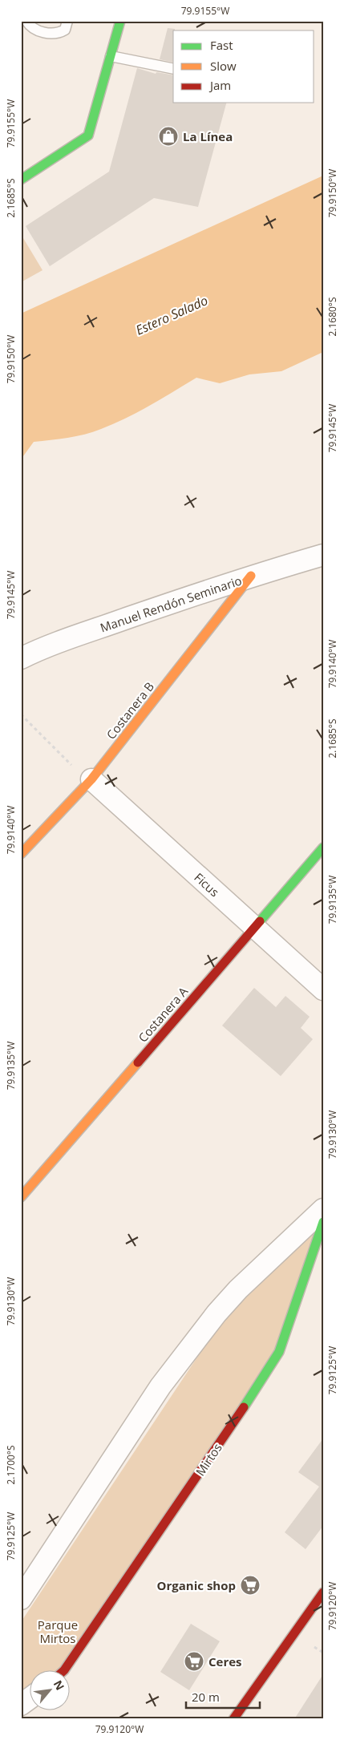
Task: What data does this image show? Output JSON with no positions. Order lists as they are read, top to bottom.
{
  "streets": {
    "street": [
      "Manuel Rendón Seminario",
      "Costanera B",
      "Ficus",
      "Costanera A",
      "Mirtos"
    ]
  },
  "crossings": [
    ["Manuel Rendón Seminario", "Costanera B"],
    ["Costanera B", "Ficus"],
    ["Ficus", "Costanera A"]
  ],
  "water": ["Estero Salado"],
  "parks": ["Parque Mirtos"],
  "places": {
    "shop": ["La Línea"],
    "supermarket": ["Organic shop", "Ceres"]
  },
  "legend": ["Fast", "Slow", "Jam"],
  "scale_bar": "20 m",
  "north": "top right",
  "coordinates": [
    "79.9155°W",
    "79.9150°W",
    "2.1685°S",
    "2.1680°S",
    "79.9145°W",
    "79.9140°W",
    "79.9135°W",
    "79.9130°W",
    "79.9125°W",
    "2.1700°S",
    "79.9120°W"
  ]
}
